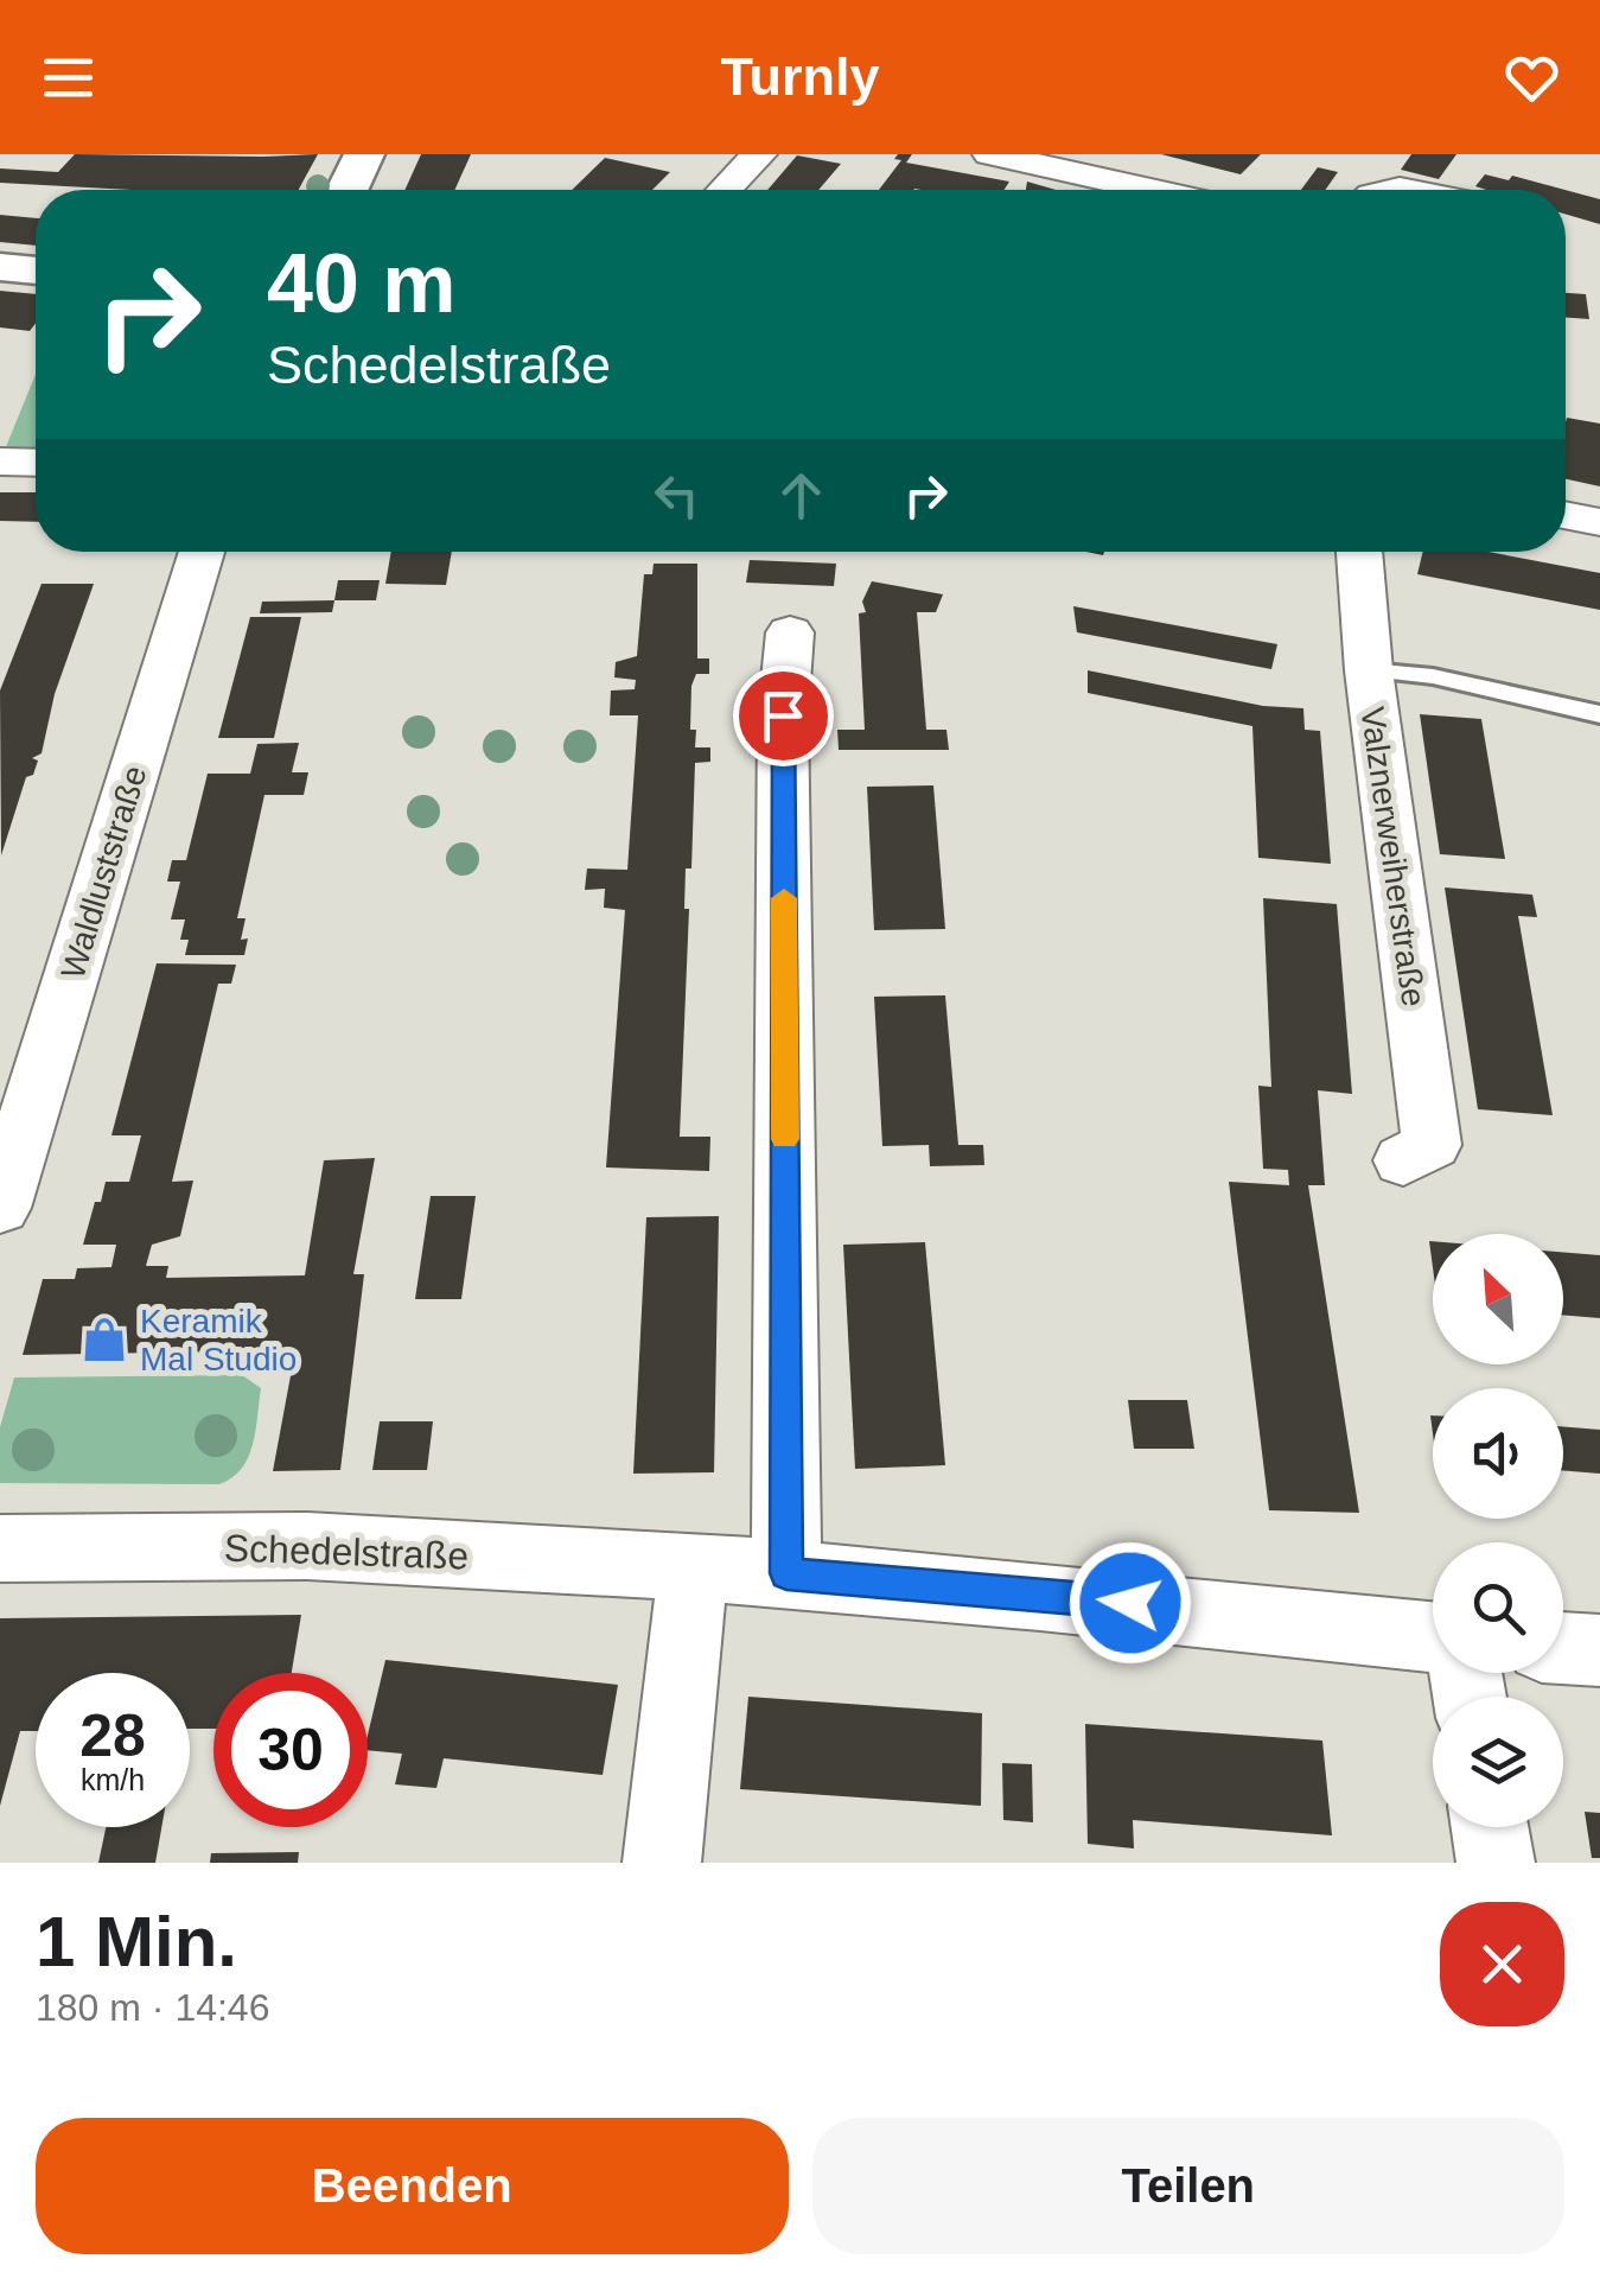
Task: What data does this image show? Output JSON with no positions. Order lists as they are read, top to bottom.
{
  "streets": {
    "street": ["Valznerweiherstraße", "Waldluststraße", "Schedelstraße"]
  },
  "places": {
    "shop": ["Keramik Mal Studio"]
  },
  "north": "top left",
  "page": {
    "header": "Turnly",
    "turn": ["40 m", "Schedelstraße"],
    "speed": "28 km/h",
    "limit": "30",
    "heading": ["1 Min.", "180 m · 14:46"],
    "buttons": ["Beenden", "Teilen"]
  }
}
